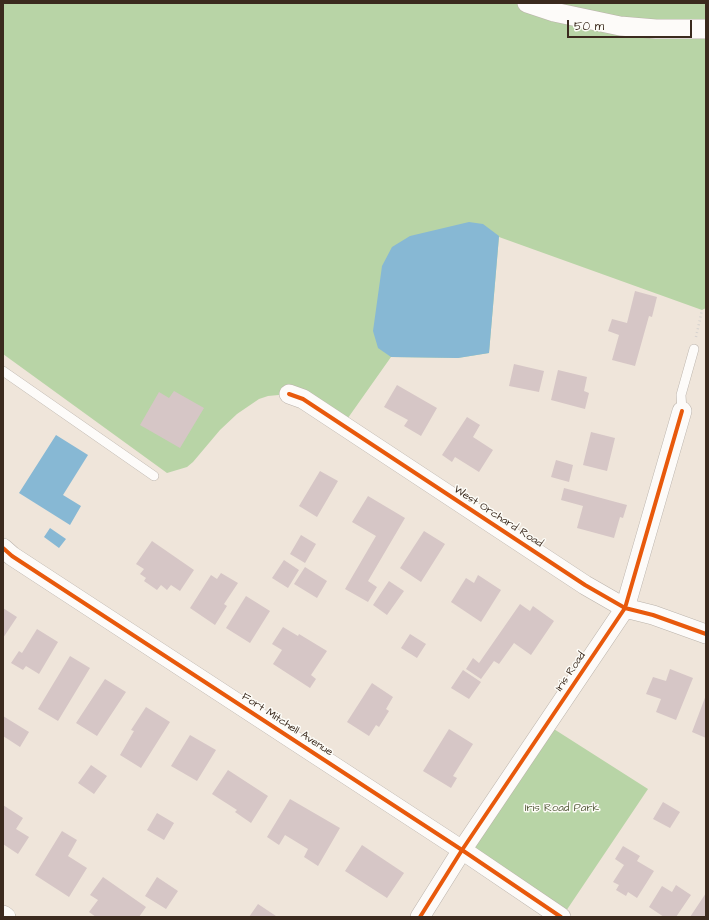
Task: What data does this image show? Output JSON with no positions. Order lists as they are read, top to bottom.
{
  "streets": {
    "street": ["West Orchard Road", "Iris Road", "Fort Mitchell Avenue"]
  },
  "crossings": [
    ["West Orchard Road", "Iris Road"],
    ["Iris Road", "Fort Mitchell Avenue"]
  ],
  "parks": ["Iris Road Park"],
  "scale_bar": "50 m"
}
